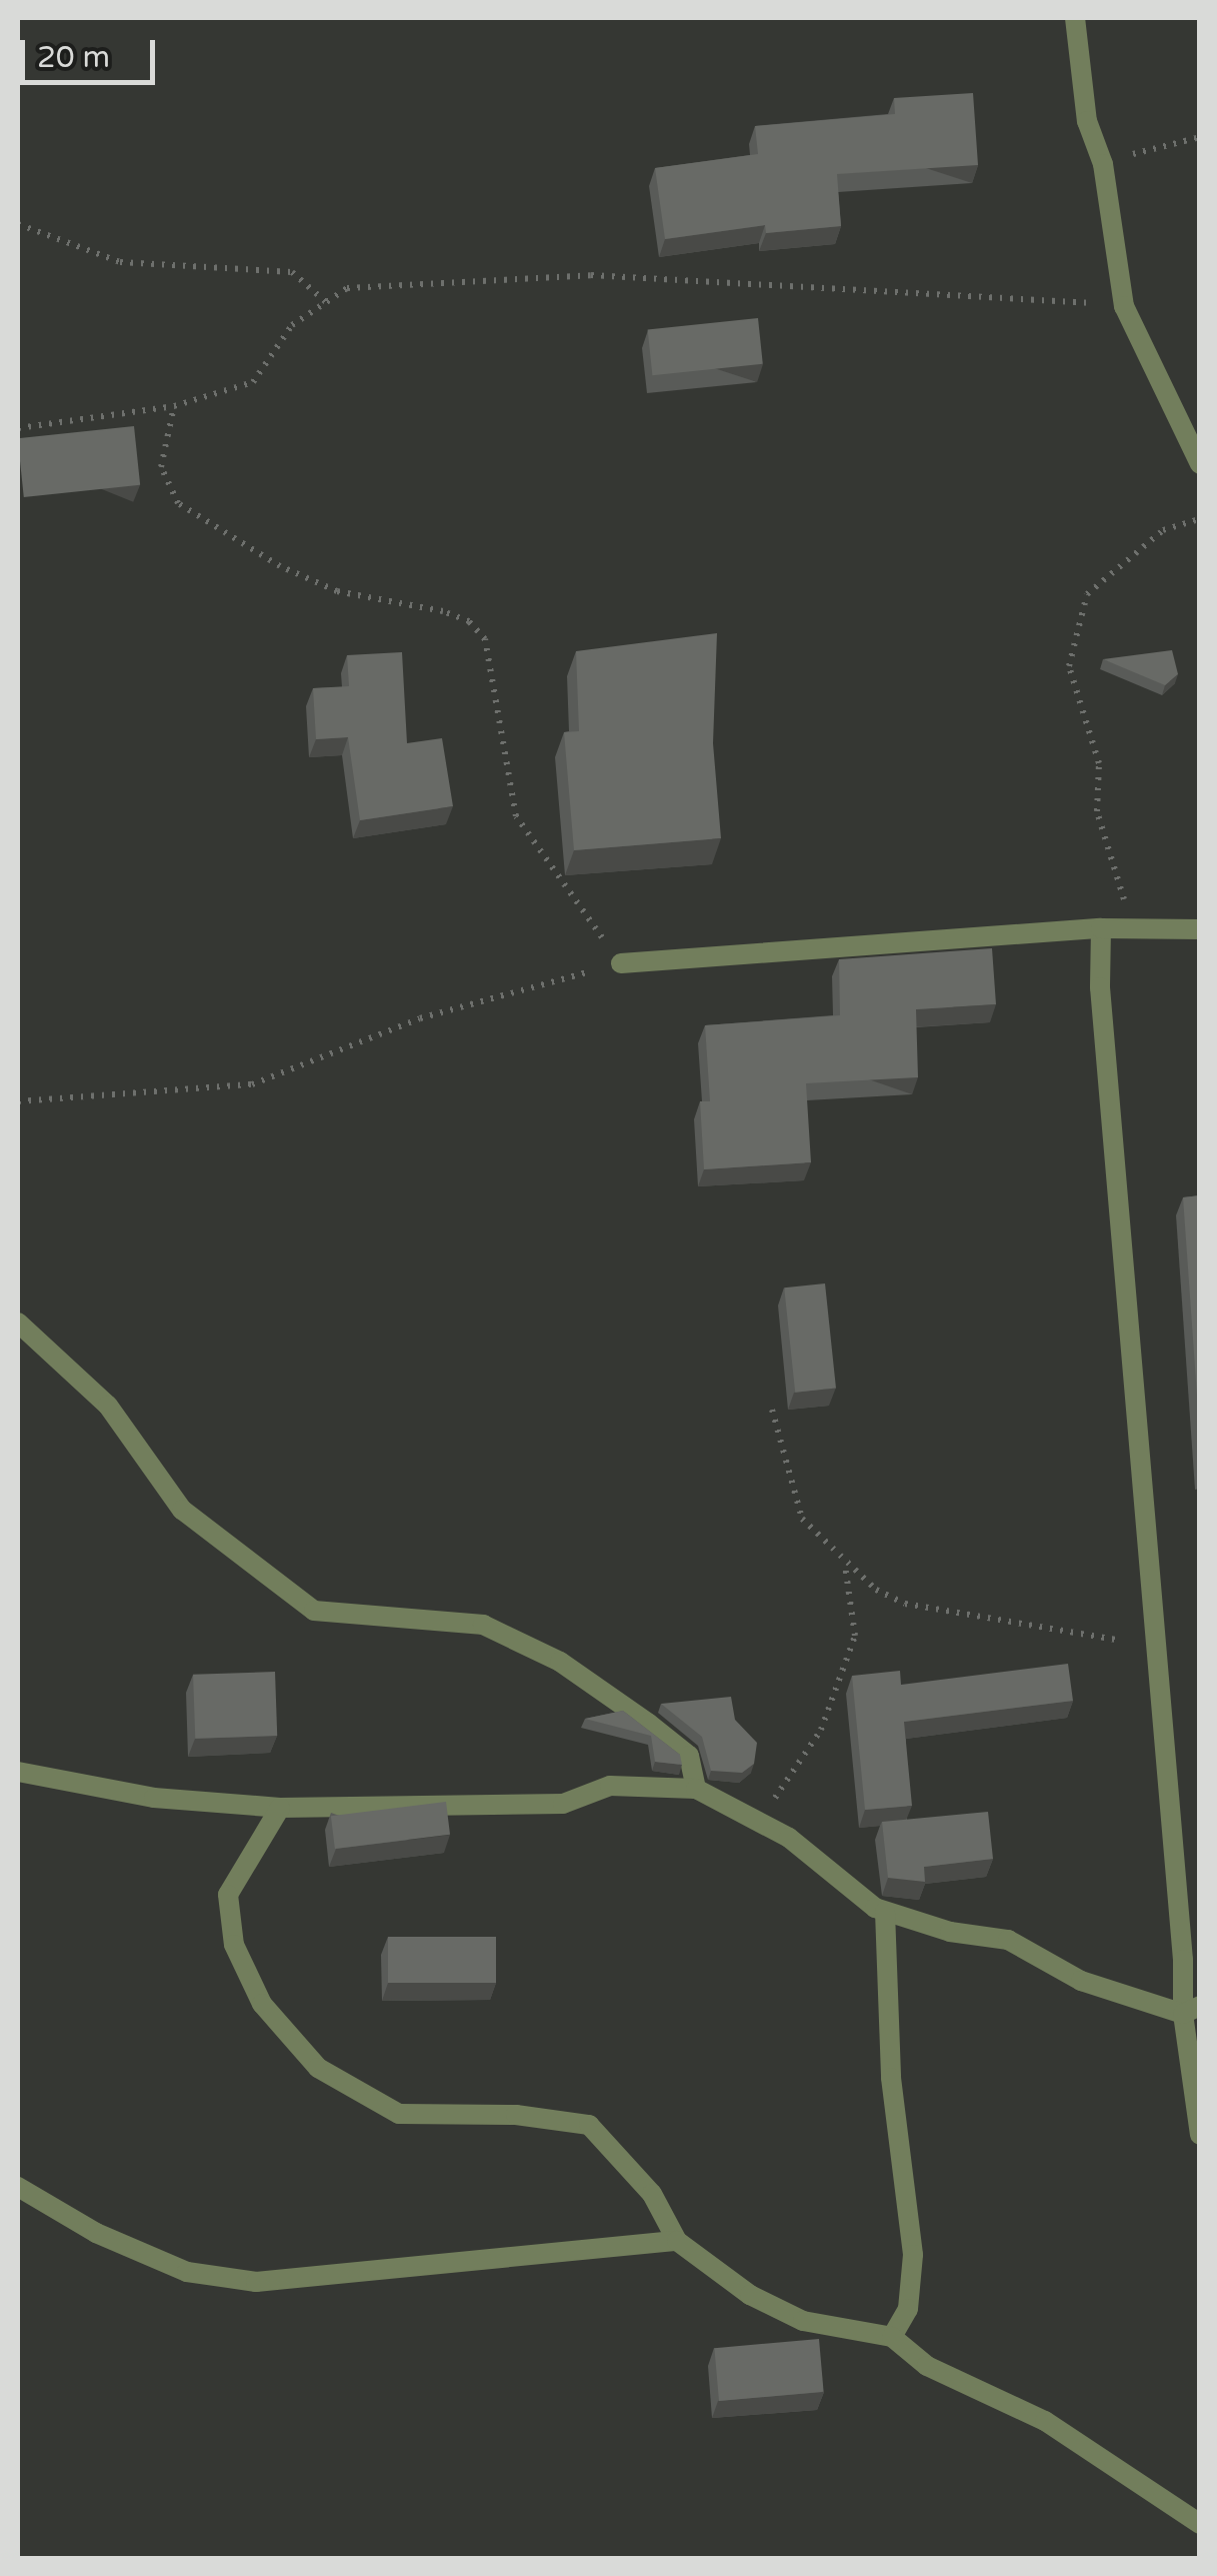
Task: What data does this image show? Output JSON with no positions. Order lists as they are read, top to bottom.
{
  "scale_bar": "20 m"
}
